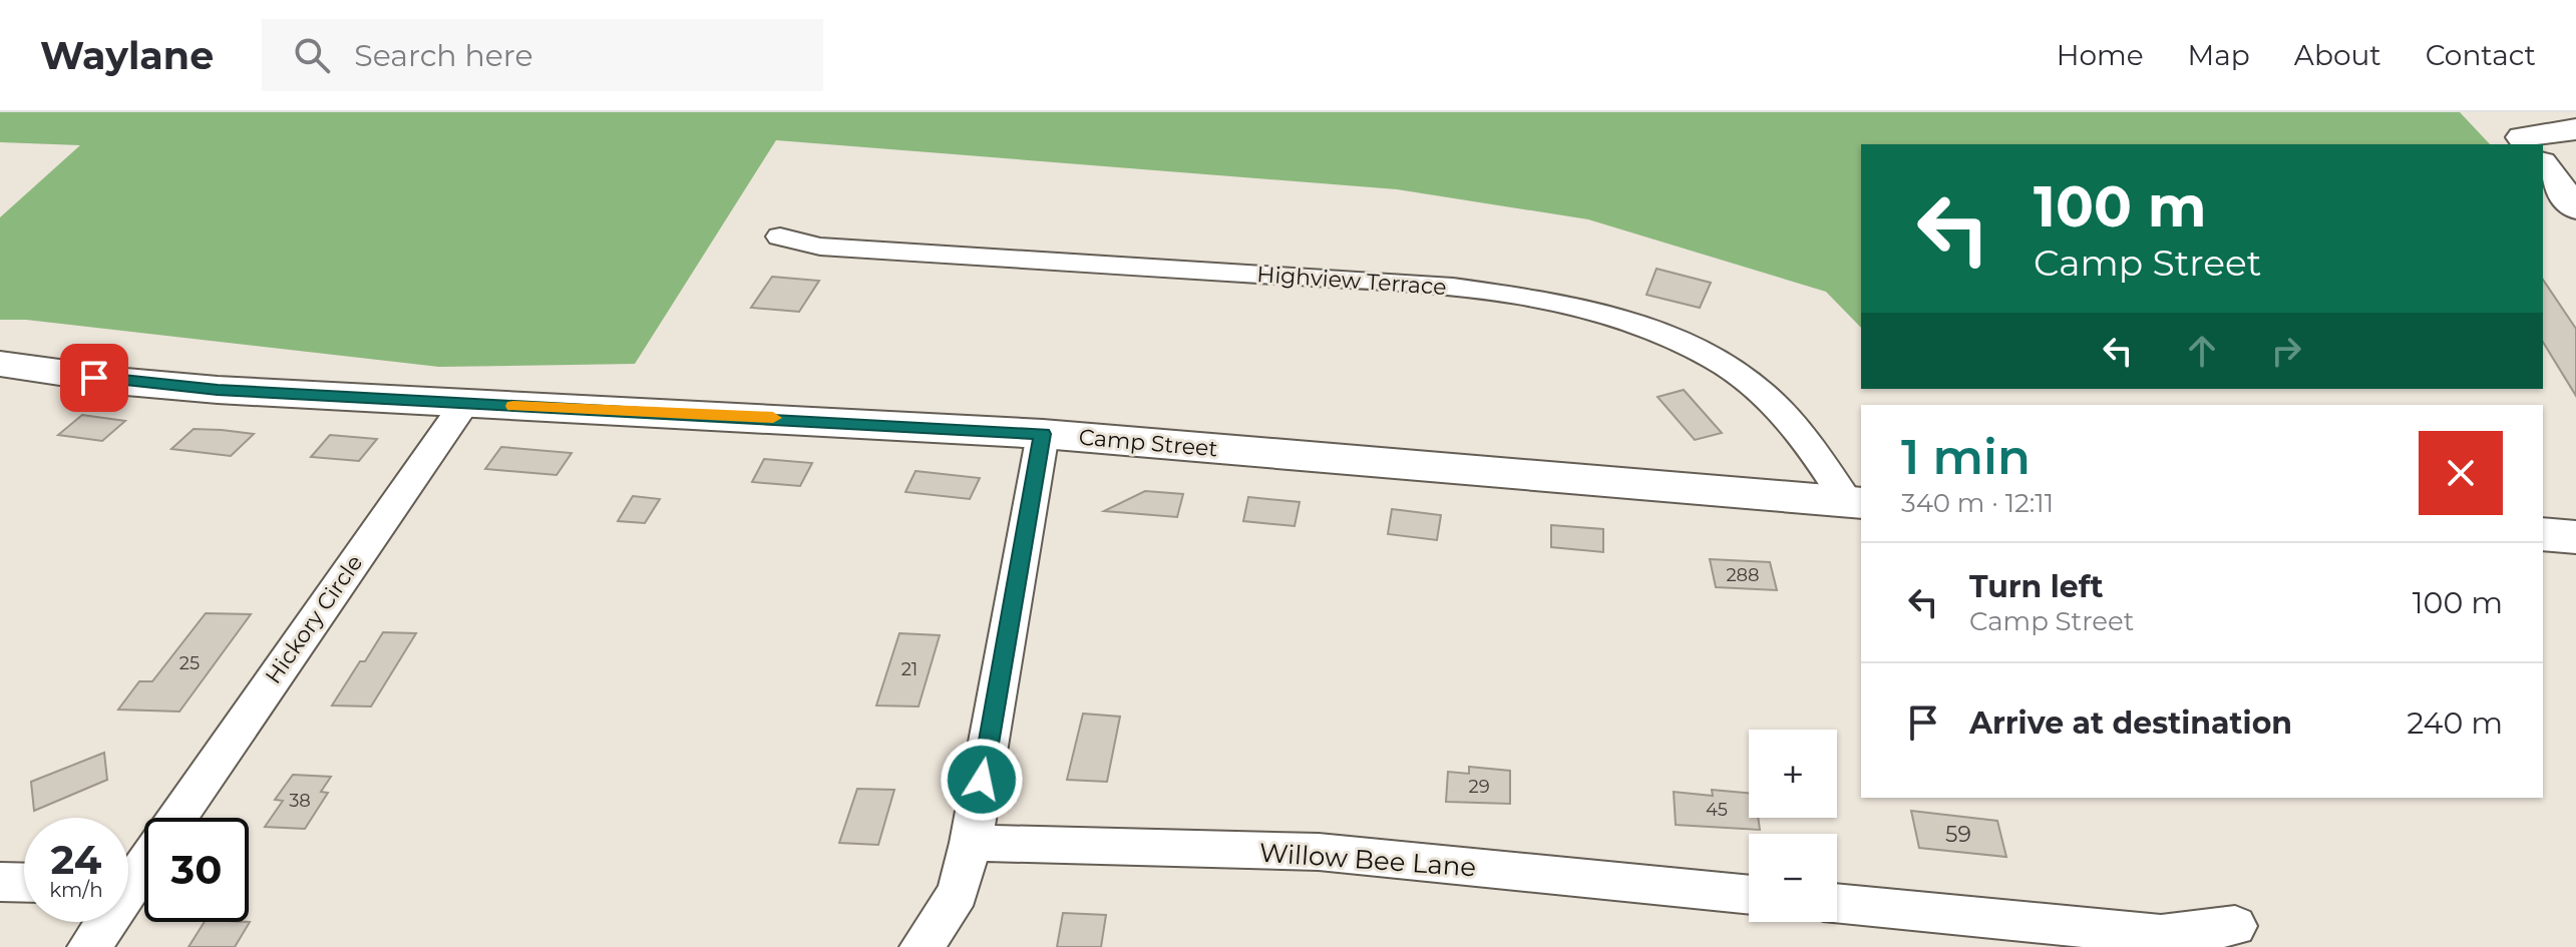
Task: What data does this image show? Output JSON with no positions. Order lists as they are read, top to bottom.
{
  "streets": {
    "street": [
      "Highview Terrace",
      "Camp Street",
      "Hickory Circle",
      "Willow Bee Lane"
    ]
  },
  "crossings": [
    ["Highview Terrace", "Camp Street"],
    ["Camp Street", "Hickory Circle"]
  ],
  "house_numbers": [
    "288",
    "25",
    "21",
    "29",
    "38",
    "45",
    "59"
  ],
  "page": {
    "header": "Waylane",
    "search": "Search here",
    "nav": [
      "Home",
      "Map",
      "About",
      "Contact"
    ],
    "turn": ["100 m", "Camp Street"],
    "heading": ["1 min", "340 m · 12:11"],
    "list": [
      {
        "name": "Turn left",
        "note": "Camp Street",
        "value": "100 m"
      },
      {
        "name": "Arrive at destination",
        "value": "240 m"
      }
    ],
    "map_buttons": ["+", "−"],
    "speed": "24 km/h",
    "limit": "30"
  }
}
